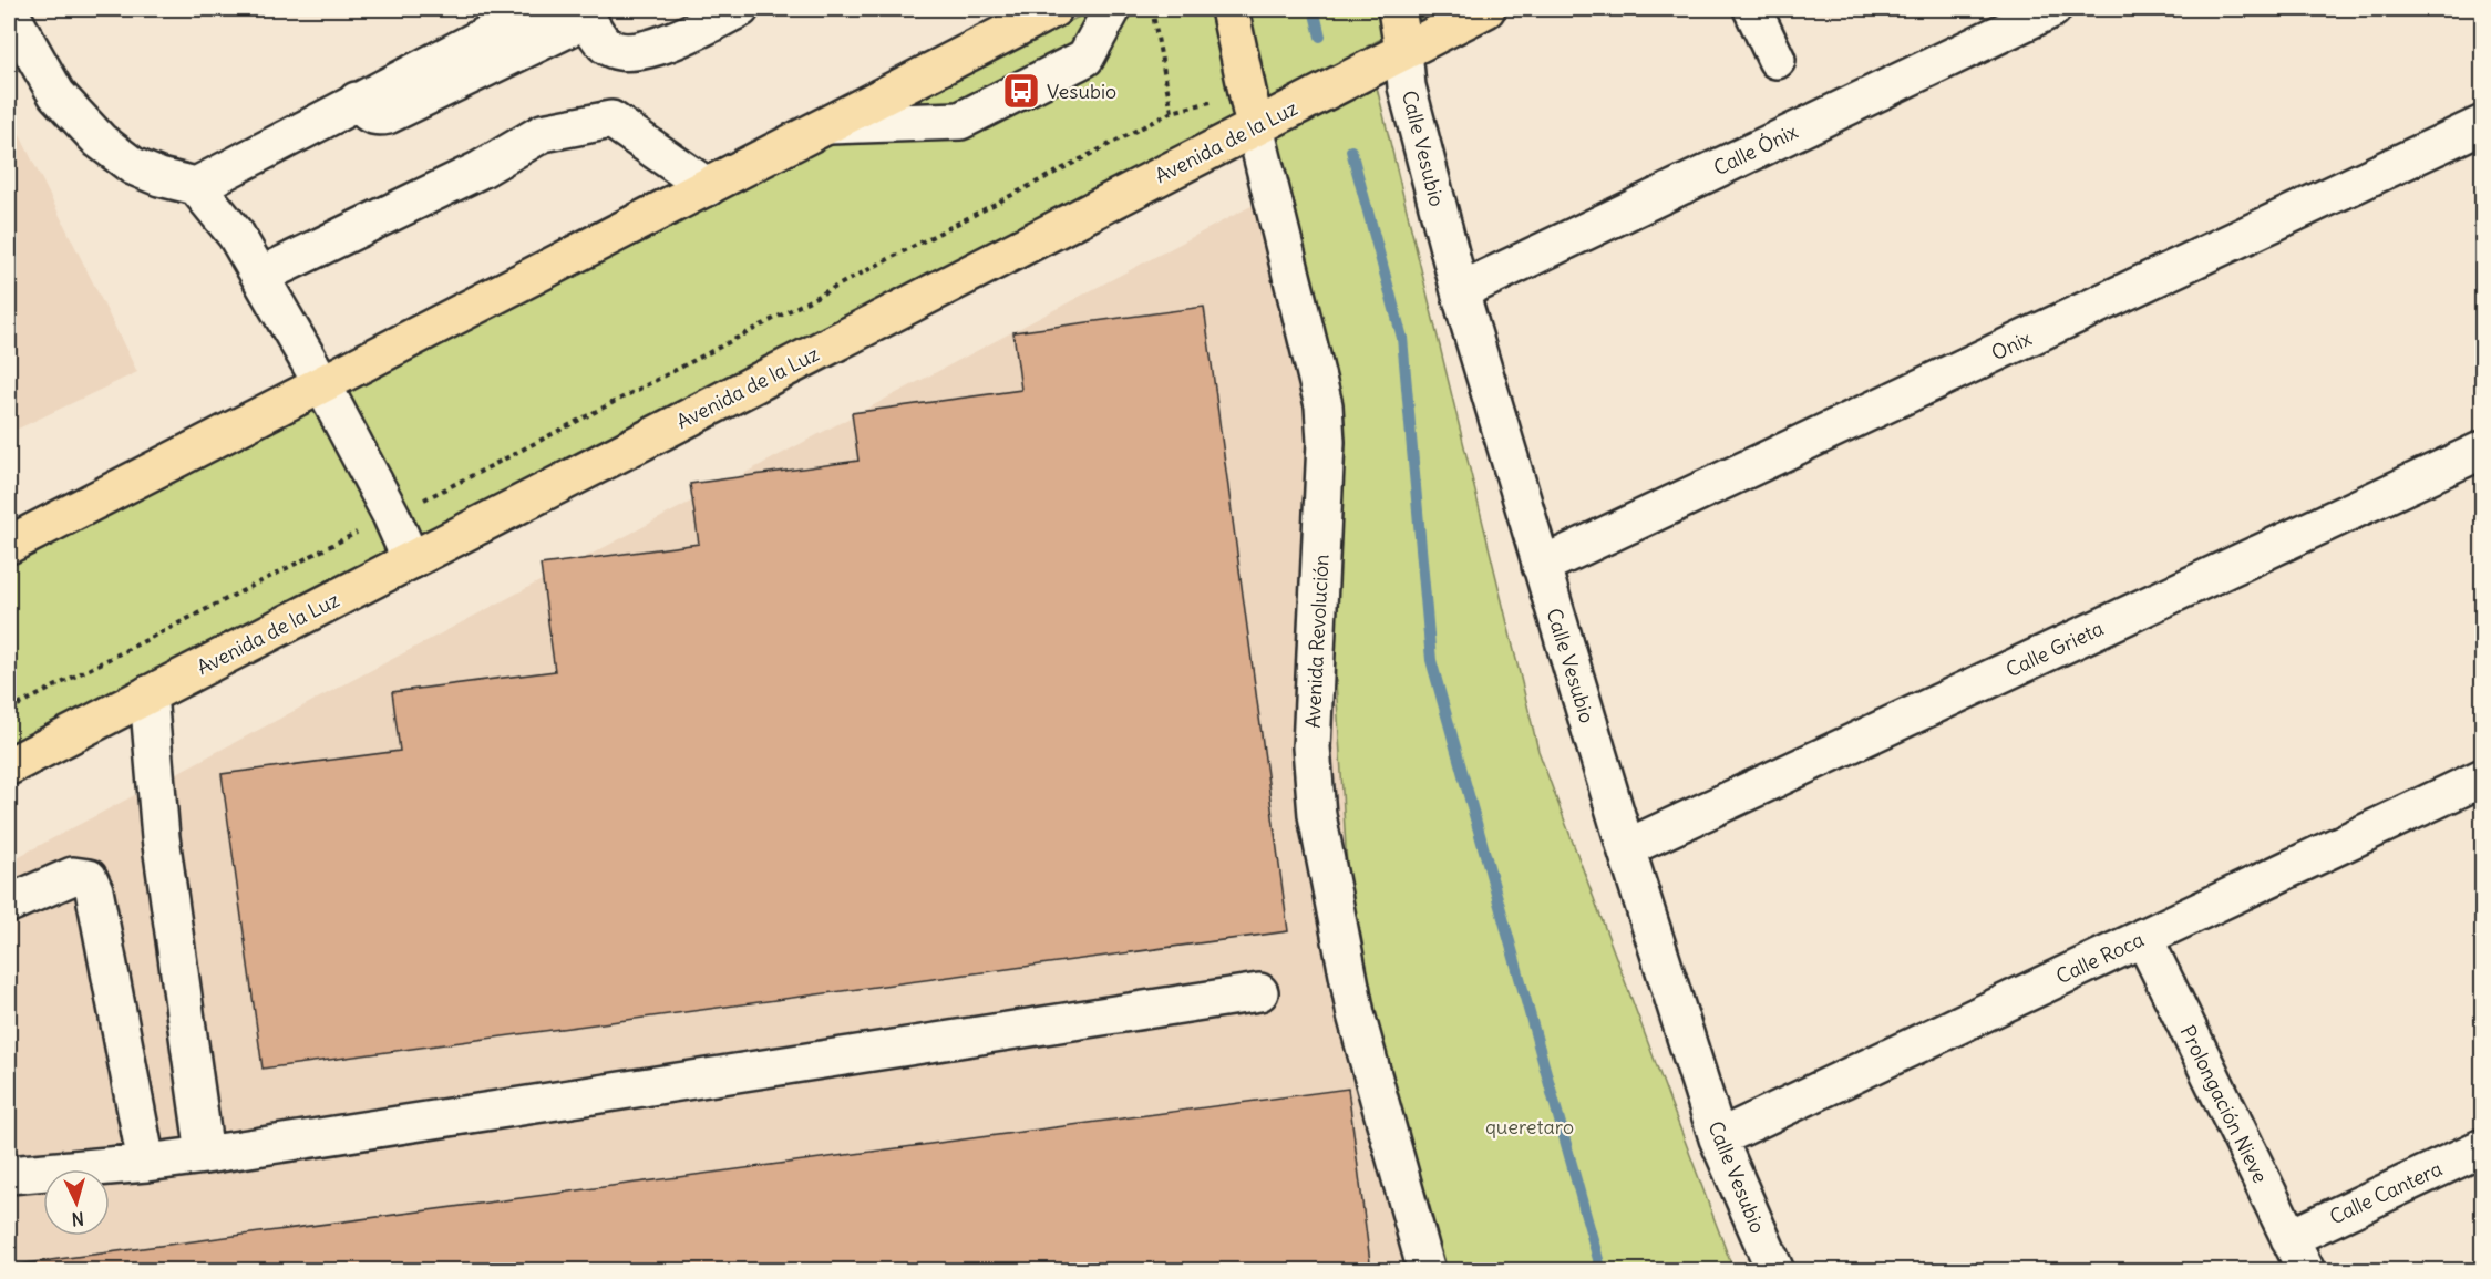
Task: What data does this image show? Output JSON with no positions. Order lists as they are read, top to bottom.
{
  "streets": {
    "main road": ["Avenida de la Luz", "Avenida Revolución"],
    "street": [
      "Calle Vesubio",
      "Calle Ónix",
      "Onix",
      "Calle Grieta",
      "Calle Roca",
      "Prolongación Nieve",
      "Calle Cantera"
    ]
  },
  "crossings": [
    ["Avenida de la Luz", "Calle Vesubio"],
    ["Avenida de la Luz", "Avenida Revolución"],
    ["Calle Vesubio", "Calle Ónix"],
    ["Calle Vesubio", "Onix"],
    ["Calle Vesubio", "Calle Grieta"],
    ["Calle Vesubio", "Calle Roca"],
    ["Calle Roca", "Prolongación Nieve"],
    ["Prolongación Nieve", "Calle Cantera"]
  ],
  "parks": ["queretaro"],
  "places": {
    "bus stop": ["Vesubio"]
  },
  "north": "bottom"
}
